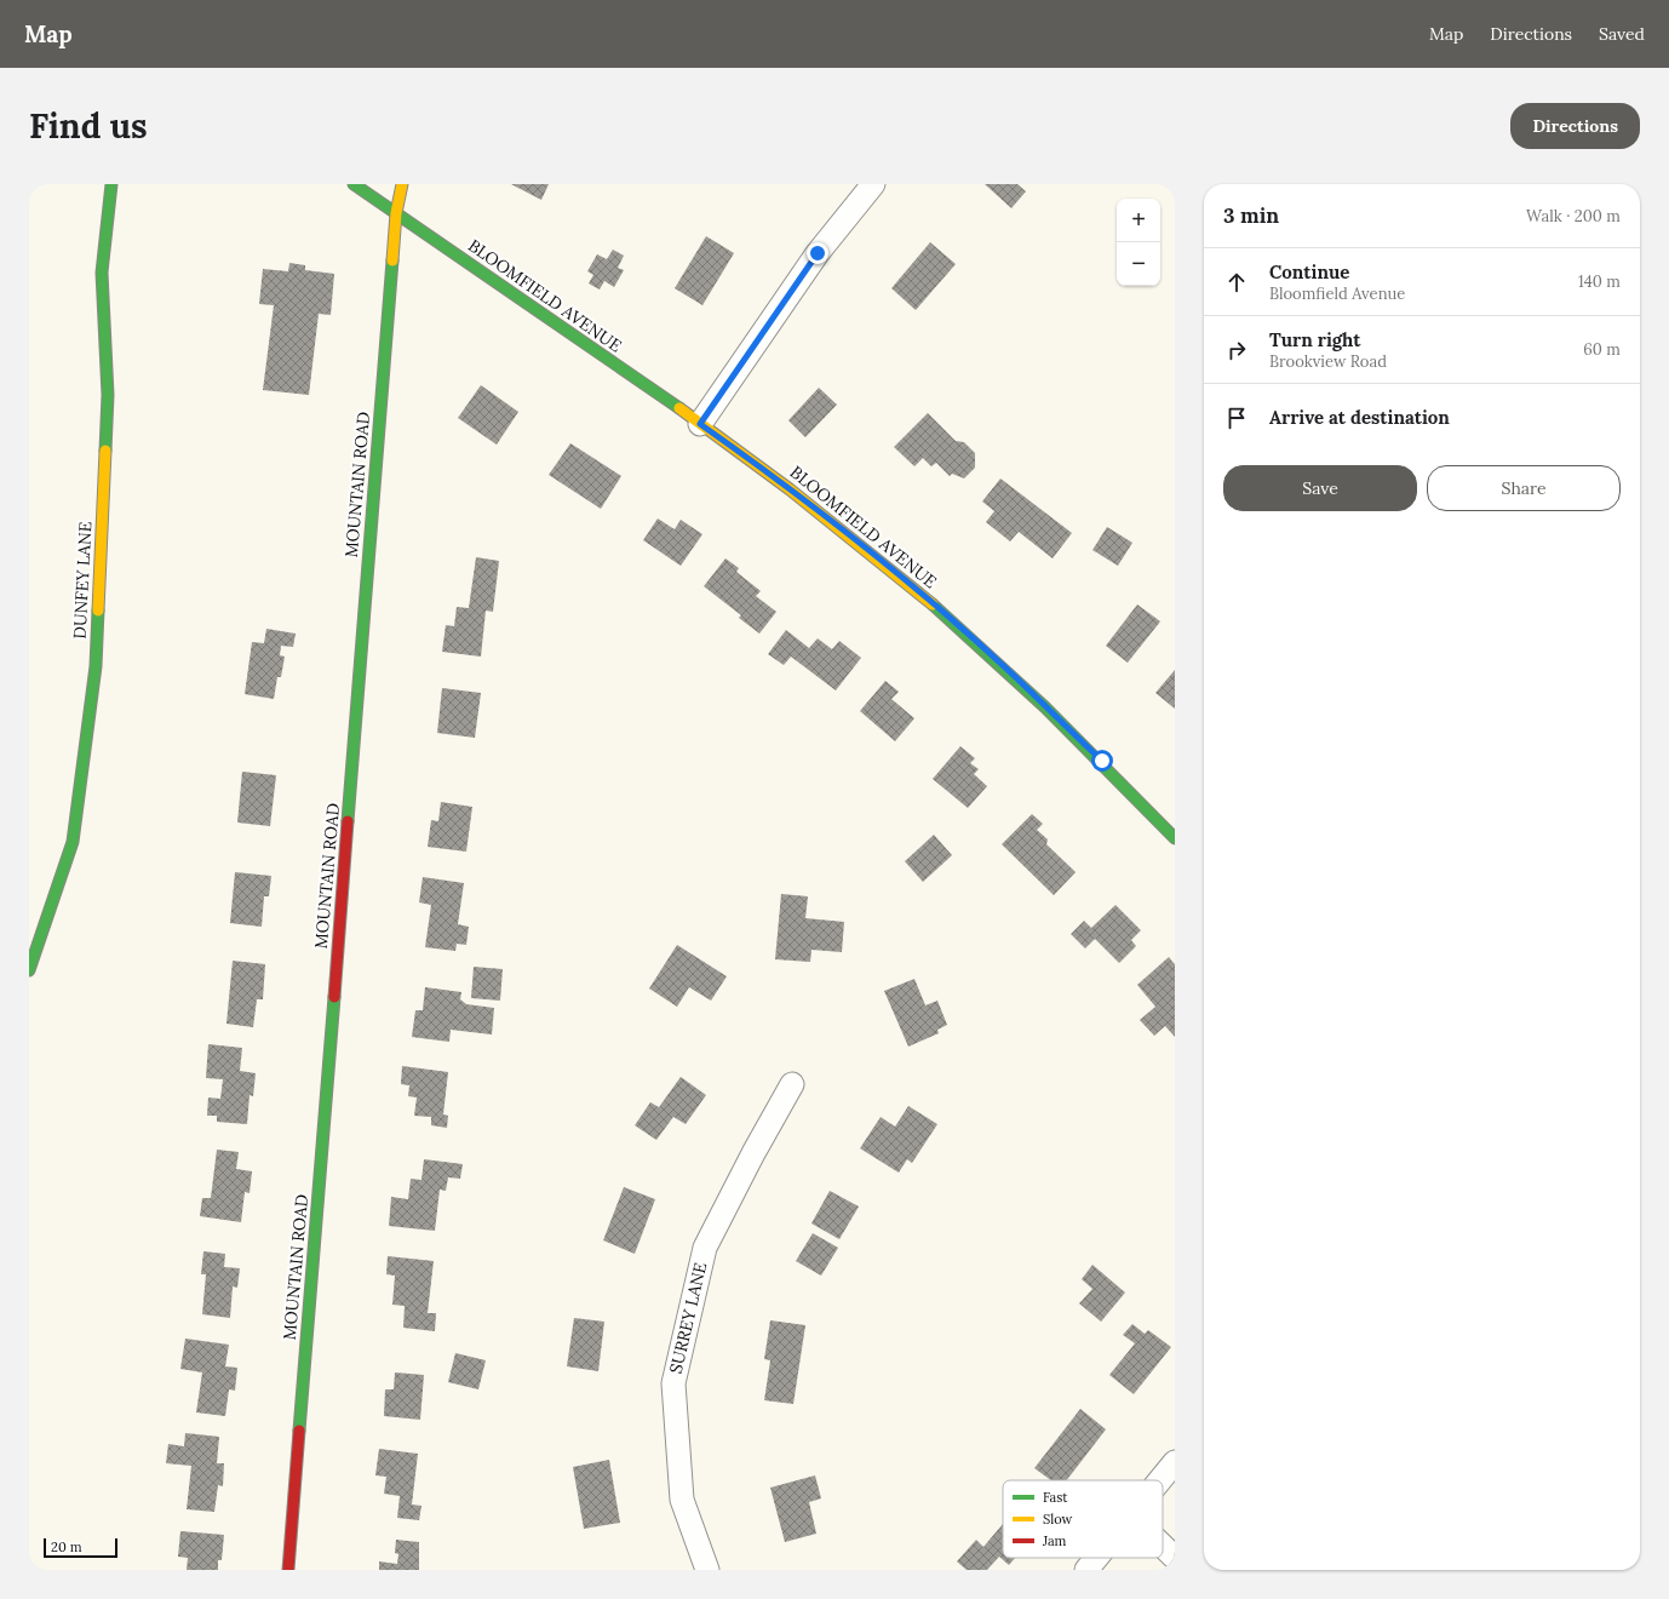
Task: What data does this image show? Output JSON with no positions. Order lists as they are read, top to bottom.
{
  "streets": {
    "street": [
      "BLOOMFIELD AVENUE",
      "MOUNTAIN ROAD",
      "DUNFEY LANE",
      "SURREY LANE"
    ]
  },
  "crossings": [
    ["BLOOMFIELD AVENUE", "MOUNTAIN ROAD"]
  ],
  "legend": ["Fast", "Slow", "Jam"],
  "scale_bar": "20 m",
  "page": {
    "header": "Map",
    "nav": ["Map", "Directions", "Saved"],
    "buttons": [
      "Directions",
      ["Save", "Share"]
    ],
    "title": "Find us",
    "heading": ["3 min", "Walk · 200 m"],
    "map_buttons": ["+", "−"],
    "list": [
      ["Continue", "Bloomfield Avenue", "140 m"],
      ["Turn right", "Brookview Road", "60 m"],
      "Arrive at destination"
    ],
    "scale": "20 m"
  }
}
